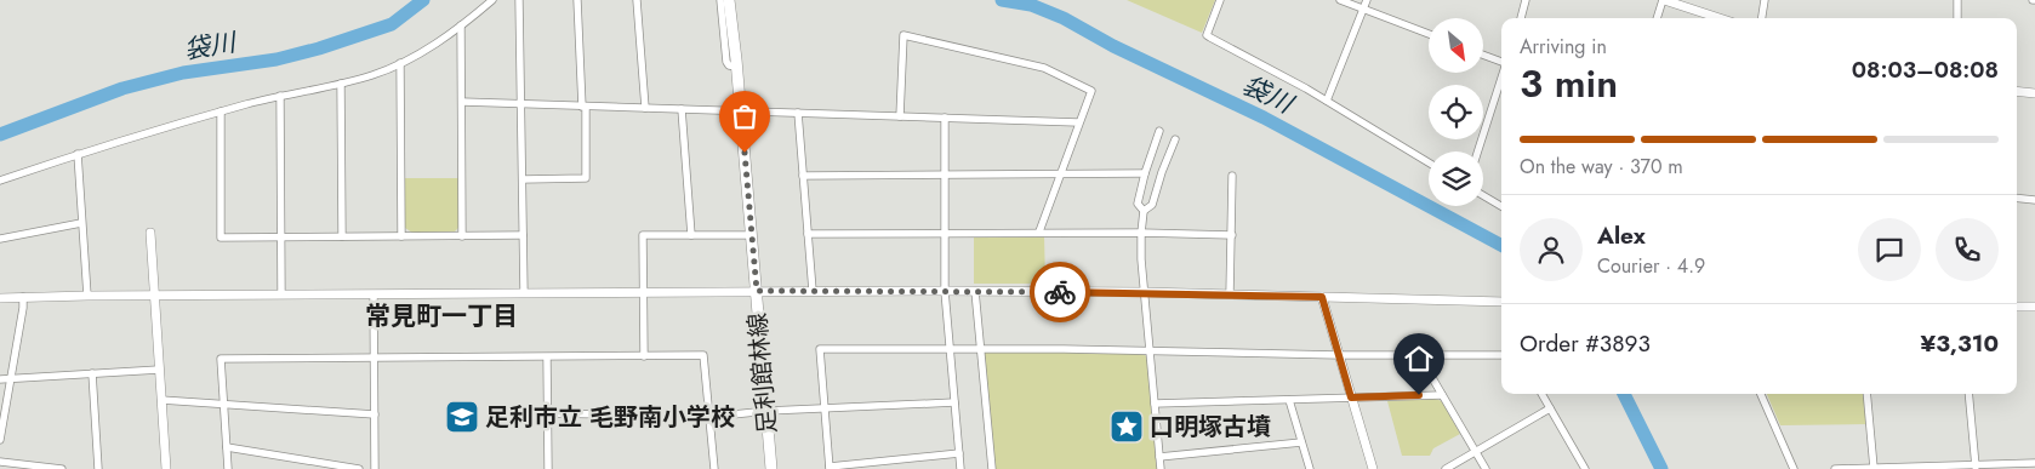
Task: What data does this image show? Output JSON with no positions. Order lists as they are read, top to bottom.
{
  "streets": {
    "main road": ["足利館林線"]
  },
  "districts": ["常見町一丁目"],
  "water": ["袋川"],
  "places": {
    "school or university": ["足利市立 毛野南小学校"],
    "place": ["口明塚古墳"]
  },
  "north": "bottom right",
  "page": {
    "heading": ["3 min", "Arriving in", "08:03–08:08"],
    "panel": [
      "Alex",
      "Courier · 4.9",
      "Order #3893",
      "¥3,310"
    ],
    "bar": "On the way · 370 m"
  }
}
